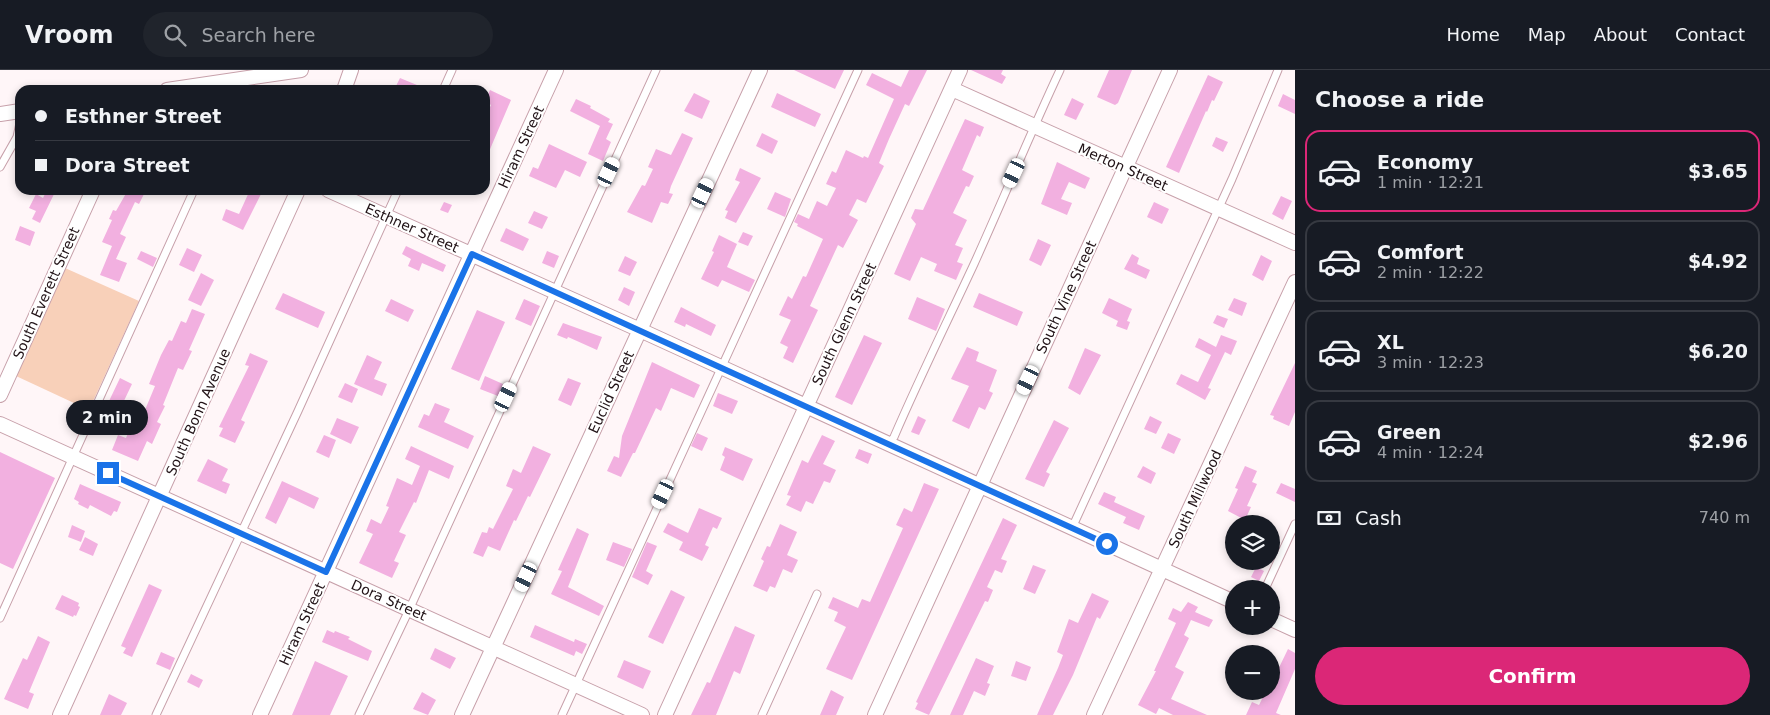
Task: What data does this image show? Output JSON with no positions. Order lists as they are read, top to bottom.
{
  "streets": {
    "street": [
      "Hiram Street",
      "Merton Street",
      "Esthner Street",
      "South Everett Street",
      "South Vine Street",
      "South Glenn Street",
      "Euclid Street",
      "South Bonn Avenue",
      "South Millwood",
      "Dora Street"
    ]
  },
  "crossings": [
    ["Hiram Street", "Esthner Street"],
    ["Hiram Street", "Dora Street"],
    ["Merton Street", "South Vine Street"],
    ["Merton Street", "South Glenn Street"],
    ["Esthner Street", "South Vine Street"],
    ["Esthner Street", "South Glenn Street"],
    ["Esthner Street", "Euclid Street"],
    ["Esthner Street", "South Millwood"],
    ["Euclid Street", "Dora Street"],
    ["South Bonn Avenue", "Dora Street"]
  ],
  "page": {
    "header": "Vroom",
    "search": "Search here",
    "nav": [
      "Home",
      "Map",
      "About",
      "Contact"
    ],
    "heading": "Choose a ride",
    "banner": ["Esthner Street", "Dora Street"],
    "list": [
      {
        "name": "Economy",
        "note": "1 min · 12:21",
        "value": "$3.65"
      },
      {
        "name": "Comfort",
        "note": "2 min · 12:22",
        "value": "$4.92"
      },
      {
        "name": "XL",
        "note": "3 min · 12:23",
        "value": "$6.20"
      },
      {
        "name": "Green",
        "note": "4 min · 12:24",
        "value": "$2.96"
      }
    ],
    "bubble": "2 min",
    "pay": ["Cash", "740 m"],
    "map_buttons": ["+", "−"],
    "buttons": "Confirm"
  }
}
